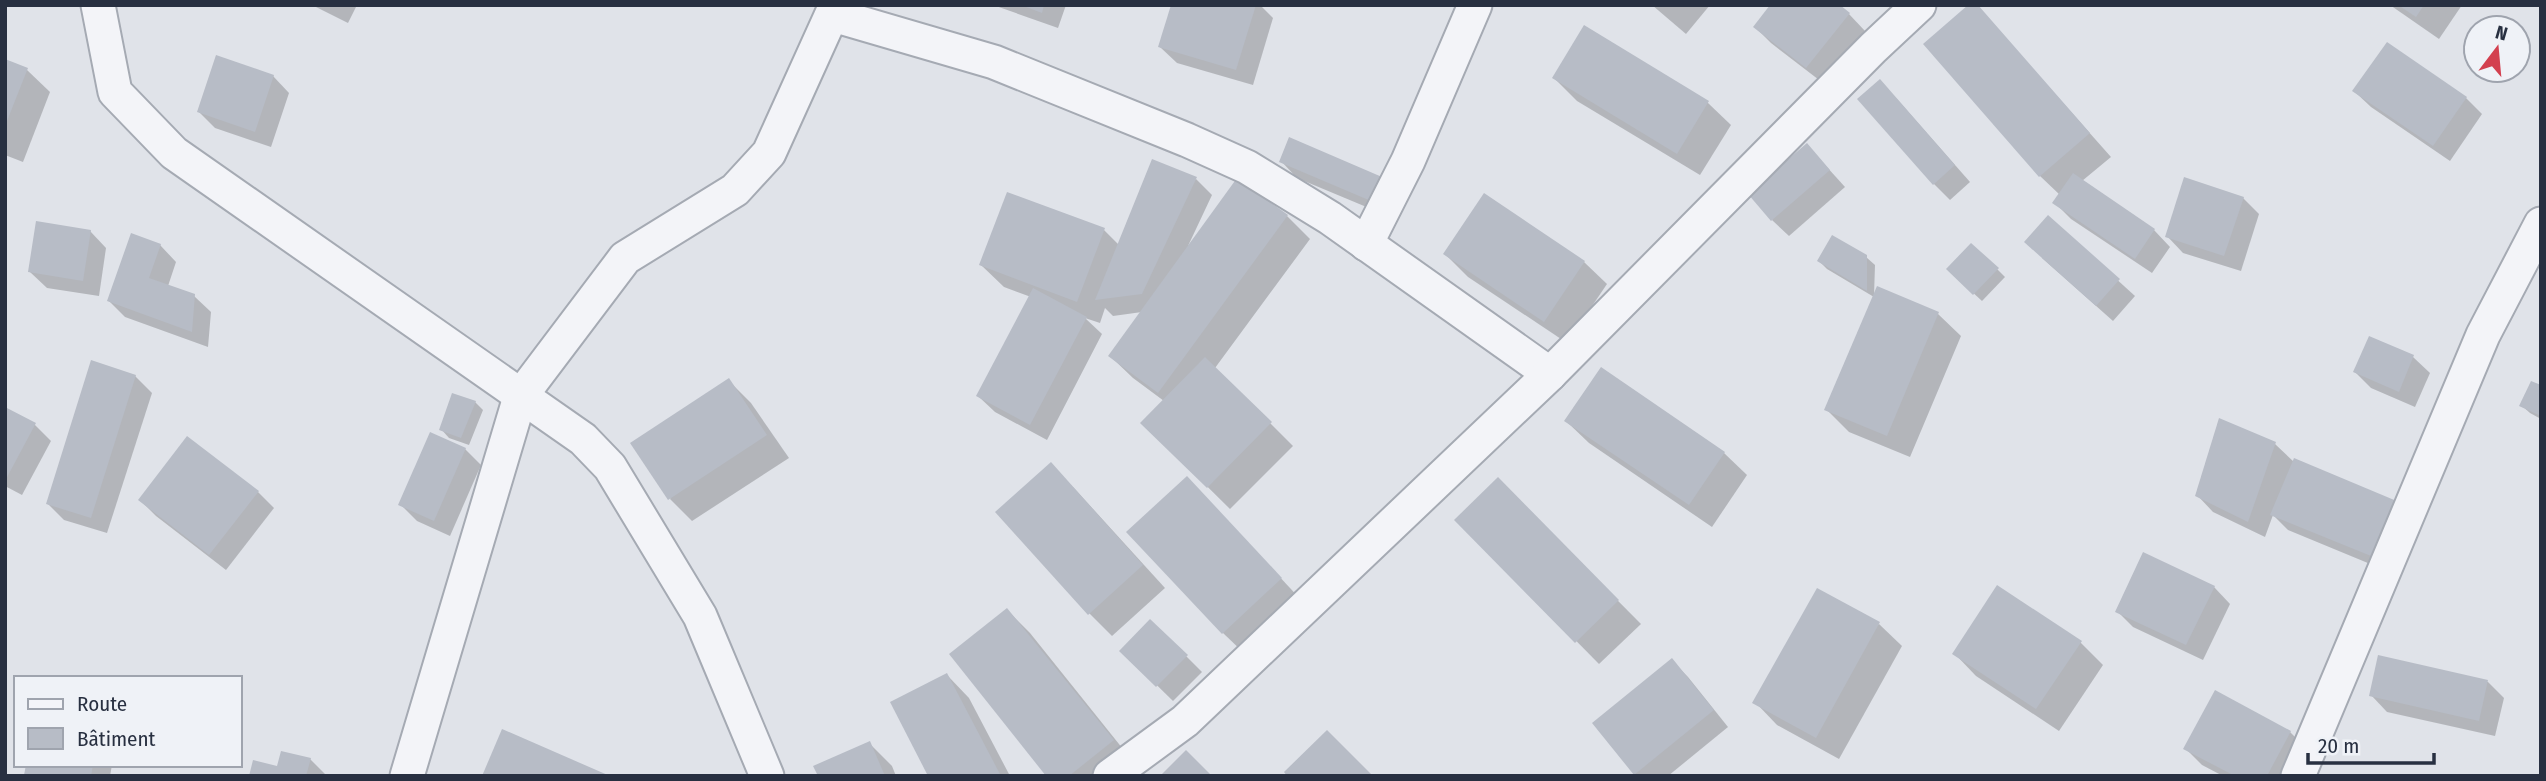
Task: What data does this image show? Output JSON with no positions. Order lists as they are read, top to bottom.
{
  "legend": ["Route", "Bâtiment"],
  "scale_bar": "20 m",
  "north": "top"
}
